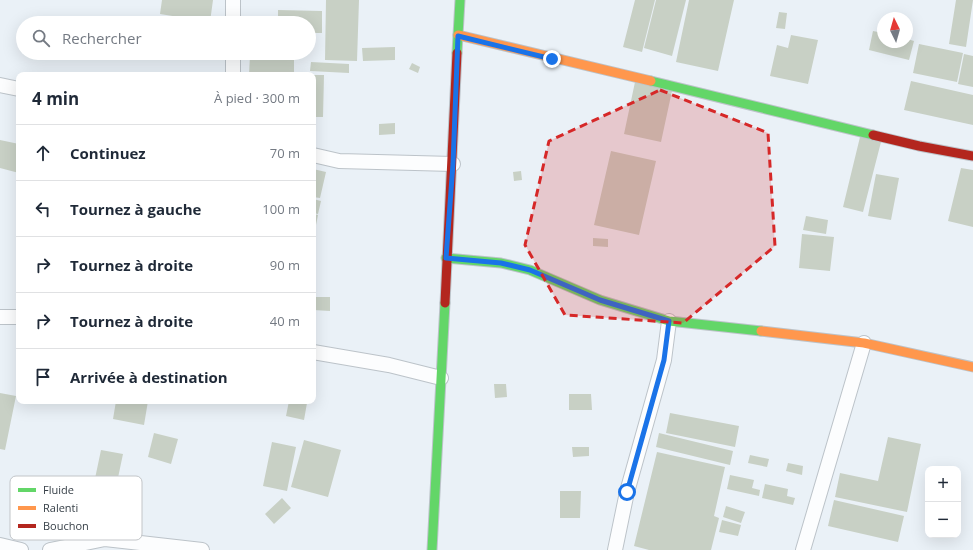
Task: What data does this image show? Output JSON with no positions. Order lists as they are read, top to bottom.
{
  "legend": ["Fluide", "Ralenti", "Bouchon"],
  "north": "top",
  "page": {
    "search": "Rechercher",
    "heading": ["4 min", "À pied · 300 m"],
    "list": [
      ["Continuez", "70 m"],
      ["Tournez à gauche", "100 m"],
      ["Tournez à droite", "90 m"],
      ["Tournez à droite", "40 m"],
      "Arrivée à destination"
    ],
    "map_buttons": ["+", "−"]
  }
}
